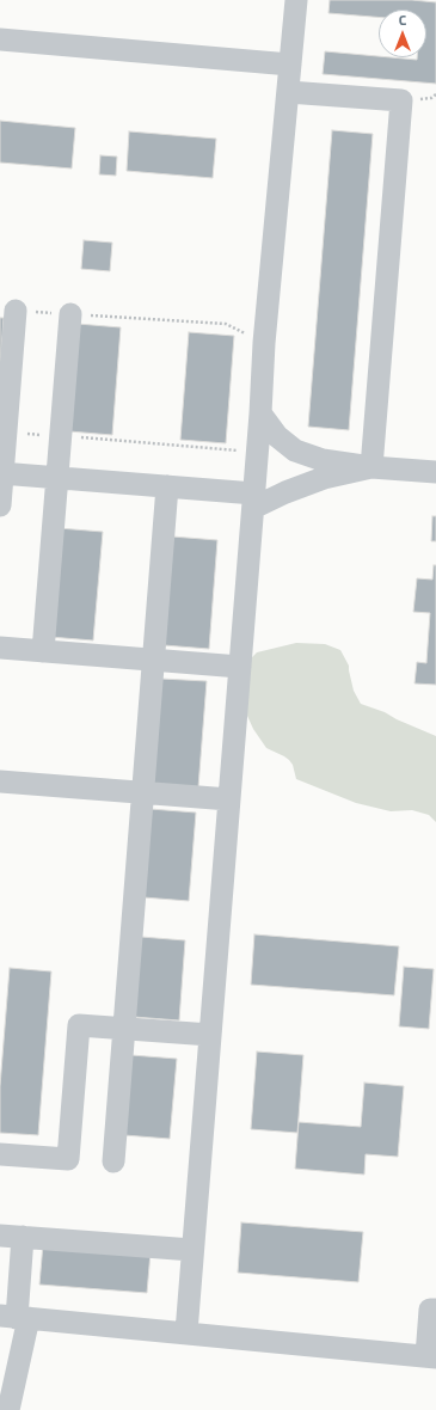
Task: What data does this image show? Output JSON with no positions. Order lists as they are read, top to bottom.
{
  "north": "top"
}
